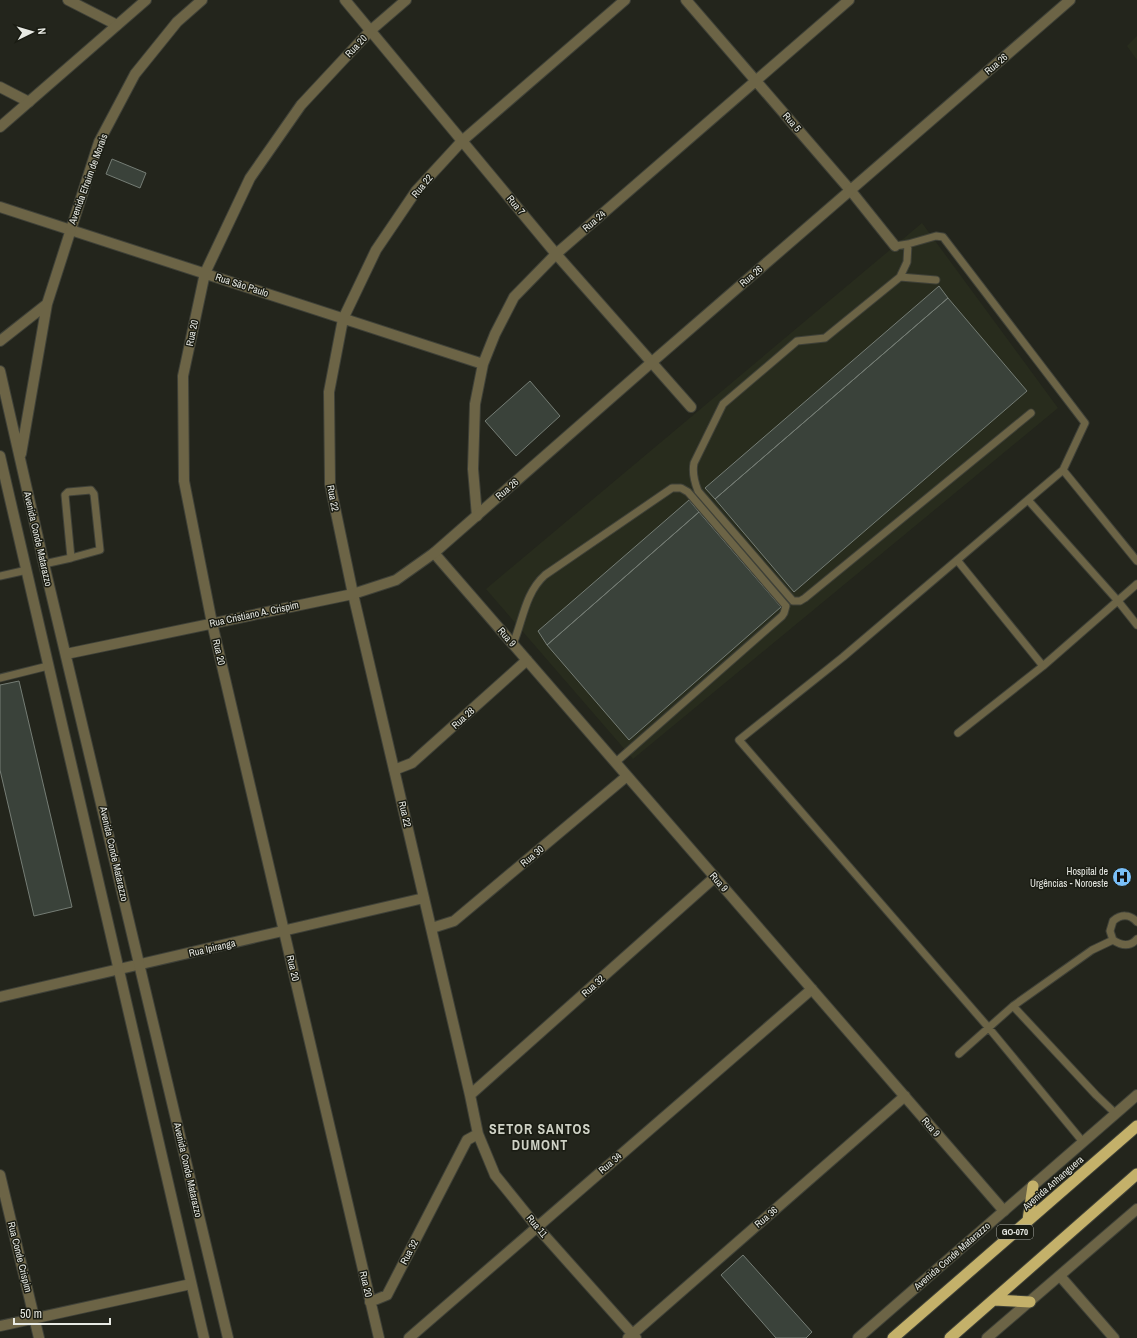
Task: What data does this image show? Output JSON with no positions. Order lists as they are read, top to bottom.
{
  "streets": {
    "highway": ["Avenida Anhanguera", "GO-070"],
    "street": [
      "Rua 20",
      "Rua 26",
      "Rua 5",
      "Avenida Efraim de Morais",
      "Rua 22",
      "Rua 7",
      "Rua 24",
      "Rua São Paulo",
      "Avenida Conde Matarazzo",
      "Rua Cristiano A. Crispim",
      "Rua 9",
      "Rua 28",
      "Rua 30",
      "Rua Ipiranga",
      "Rua 32",
      "Rua 34",
      "Rua 36",
      "Rua 11",
      "Rua Conde Crispim"
    ]
  },
  "crossings": [
    ["Rua 20", "Rua 7"],
    ["Rua 20", "Rua São Paulo"],
    ["Rua 20", "Rua Cristiano A. Crispim"],
    ["Rua 20", "Rua Ipiranga"],
    ["Rua 20", "Rua 32"],
    ["Rua 26", "Rua 5"],
    ["Rua 26", "Rua 7"],
    ["Rua 26", "Rua 24"],
    ["Rua 26", "Rua Cristiano A. Crispim"],
    ["Rua 26", "Rua 9"],
    ["Rua 5", "Rua 24"],
    ["Avenida Efraim de Morais", "Rua São Paulo"],
    ["Avenida Efraim de Morais", "Avenida Conde Matarazzo"],
    ["Rua 22", "Rua 7"],
    ["Rua 22", "Rua São Paulo"],
    ["Rua 22", "Rua Cristiano A. Crispim"],
    ["Rua 22", "Rua 28"],
    ["Rua 22", "Rua 30"],
    ["Rua 22", "Rua Ipiranga"],
    ["Rua 22", "Rua 32"],
    ["Rua 22", "Rua 11"],
    ["Rua 7", "Rua 24"],
    ["Rua 24", "Rua São Paulo"],
    ["Avenida Conde Matarazzo", "Rua Cristiano A. Crispim"],
    ["Avenida Conde Matarazzo", "Rua 9"],
    ["Avenida Conde Matarazzo", "Rua Ipiranga"],
    ["Rua Cristiano A. Crispim", "Rua 9"],
    ["Rua 9", "Rua 28"],
    ["Rua 9", "Rua 30"],
    ["Rua 9", "Rua 32"],
    ["Rua 9", "Rua 34"],
    ["Rua 9", "Rua 36"],
    ["Rua 32", "Rua 11"],
    ["Rua 34", "Rua 11"],
    ["Rua 36", "Rua 11"]
  ],
  "districts": ["SETOR SANTOS DUMONT"],
  "places": {
    "hospital": ["Hospital de Urgências - Noroeste"]
  },
  "scale_bar": "50 m",
  "north": "right"
}
